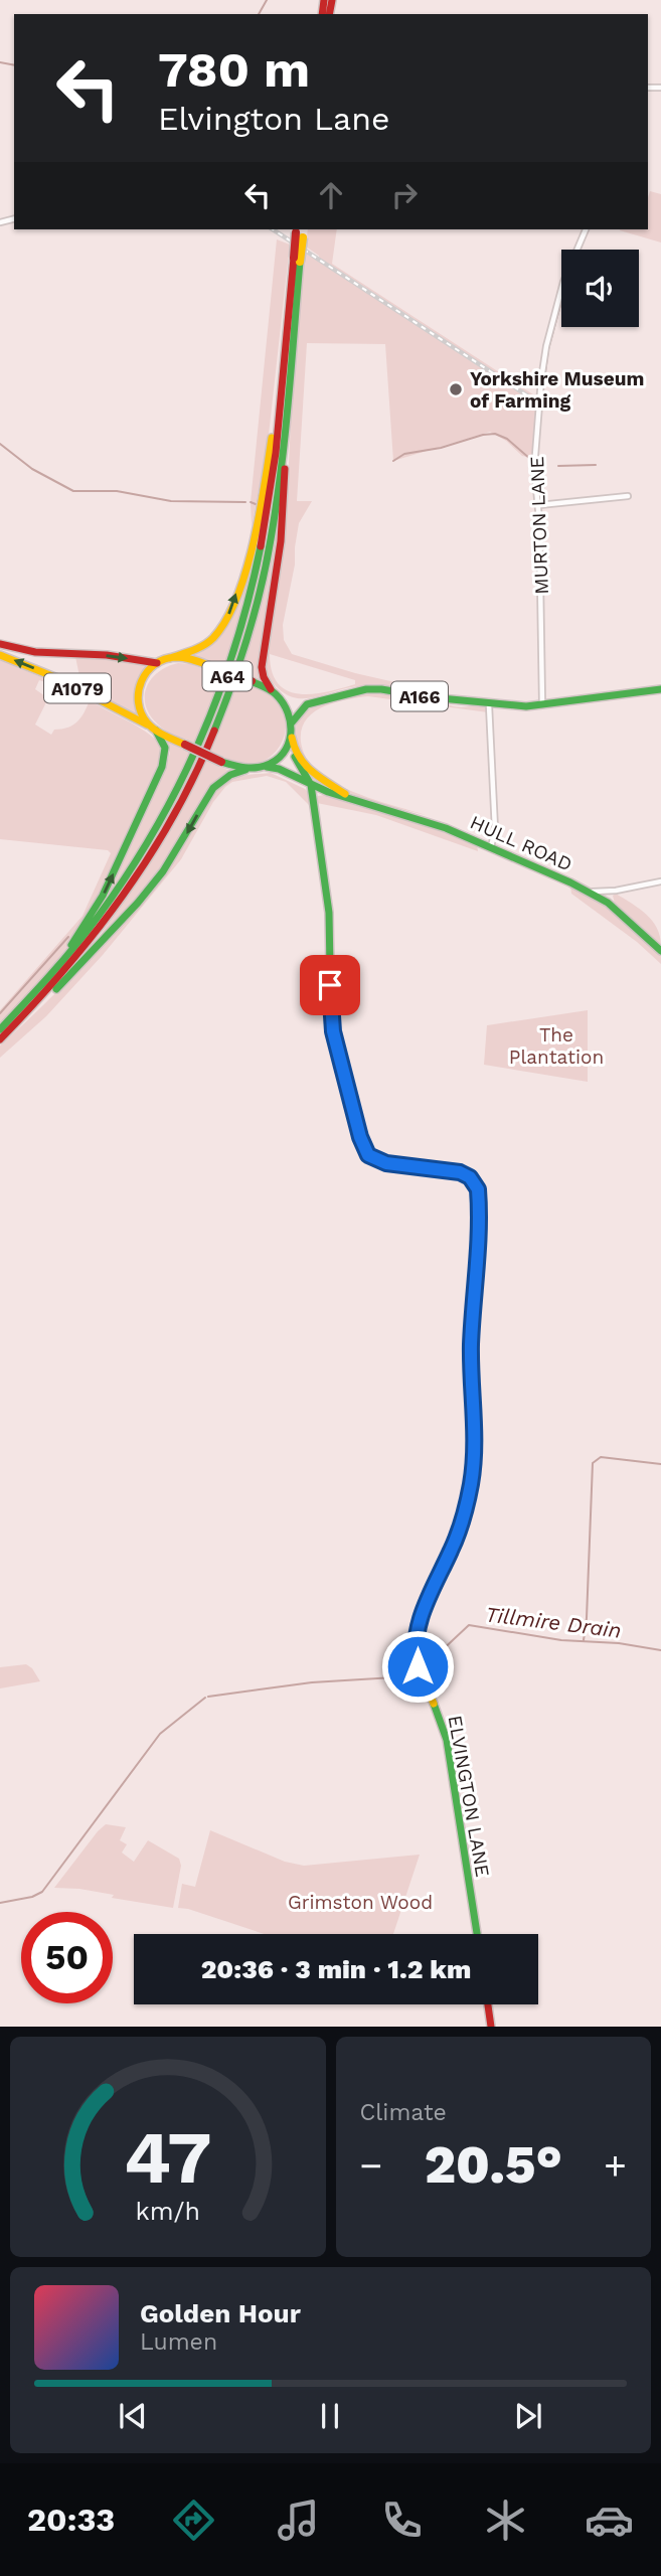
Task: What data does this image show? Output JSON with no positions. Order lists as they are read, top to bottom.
{
  "streets": {
    "main road": [
      "A64",
      "A1079",
      "A166",
      "HULL ROAD",
      "ELVINGTON LANE"
    ],
    "street": ["MURTON LANE"]
  },
  "crossings": [
    ["MURTON LANE", "A166"],
    ["HULL ROAD", "ELVINGTON LANE"]
  ],
  "water": ["Tillmire Drain"],
  "parks": ["The Plantation", "Grimston Wood"],
  "places": ["Yorkshire Museum of Farming"],
  "page": {
    "turn": ["780 m", "Elvington Lane"],
    "limit": "50",
    "trip": "20:36 · 3 min · 1.2 km",
    "tile": "Climate",
    "heat": ["−", "20.5°", "+"],
    "song": ["Golden Hour", "Lumen"],
    "tabs": "20:33",
    "gauge": ["47", "km/h"]
  }
}
